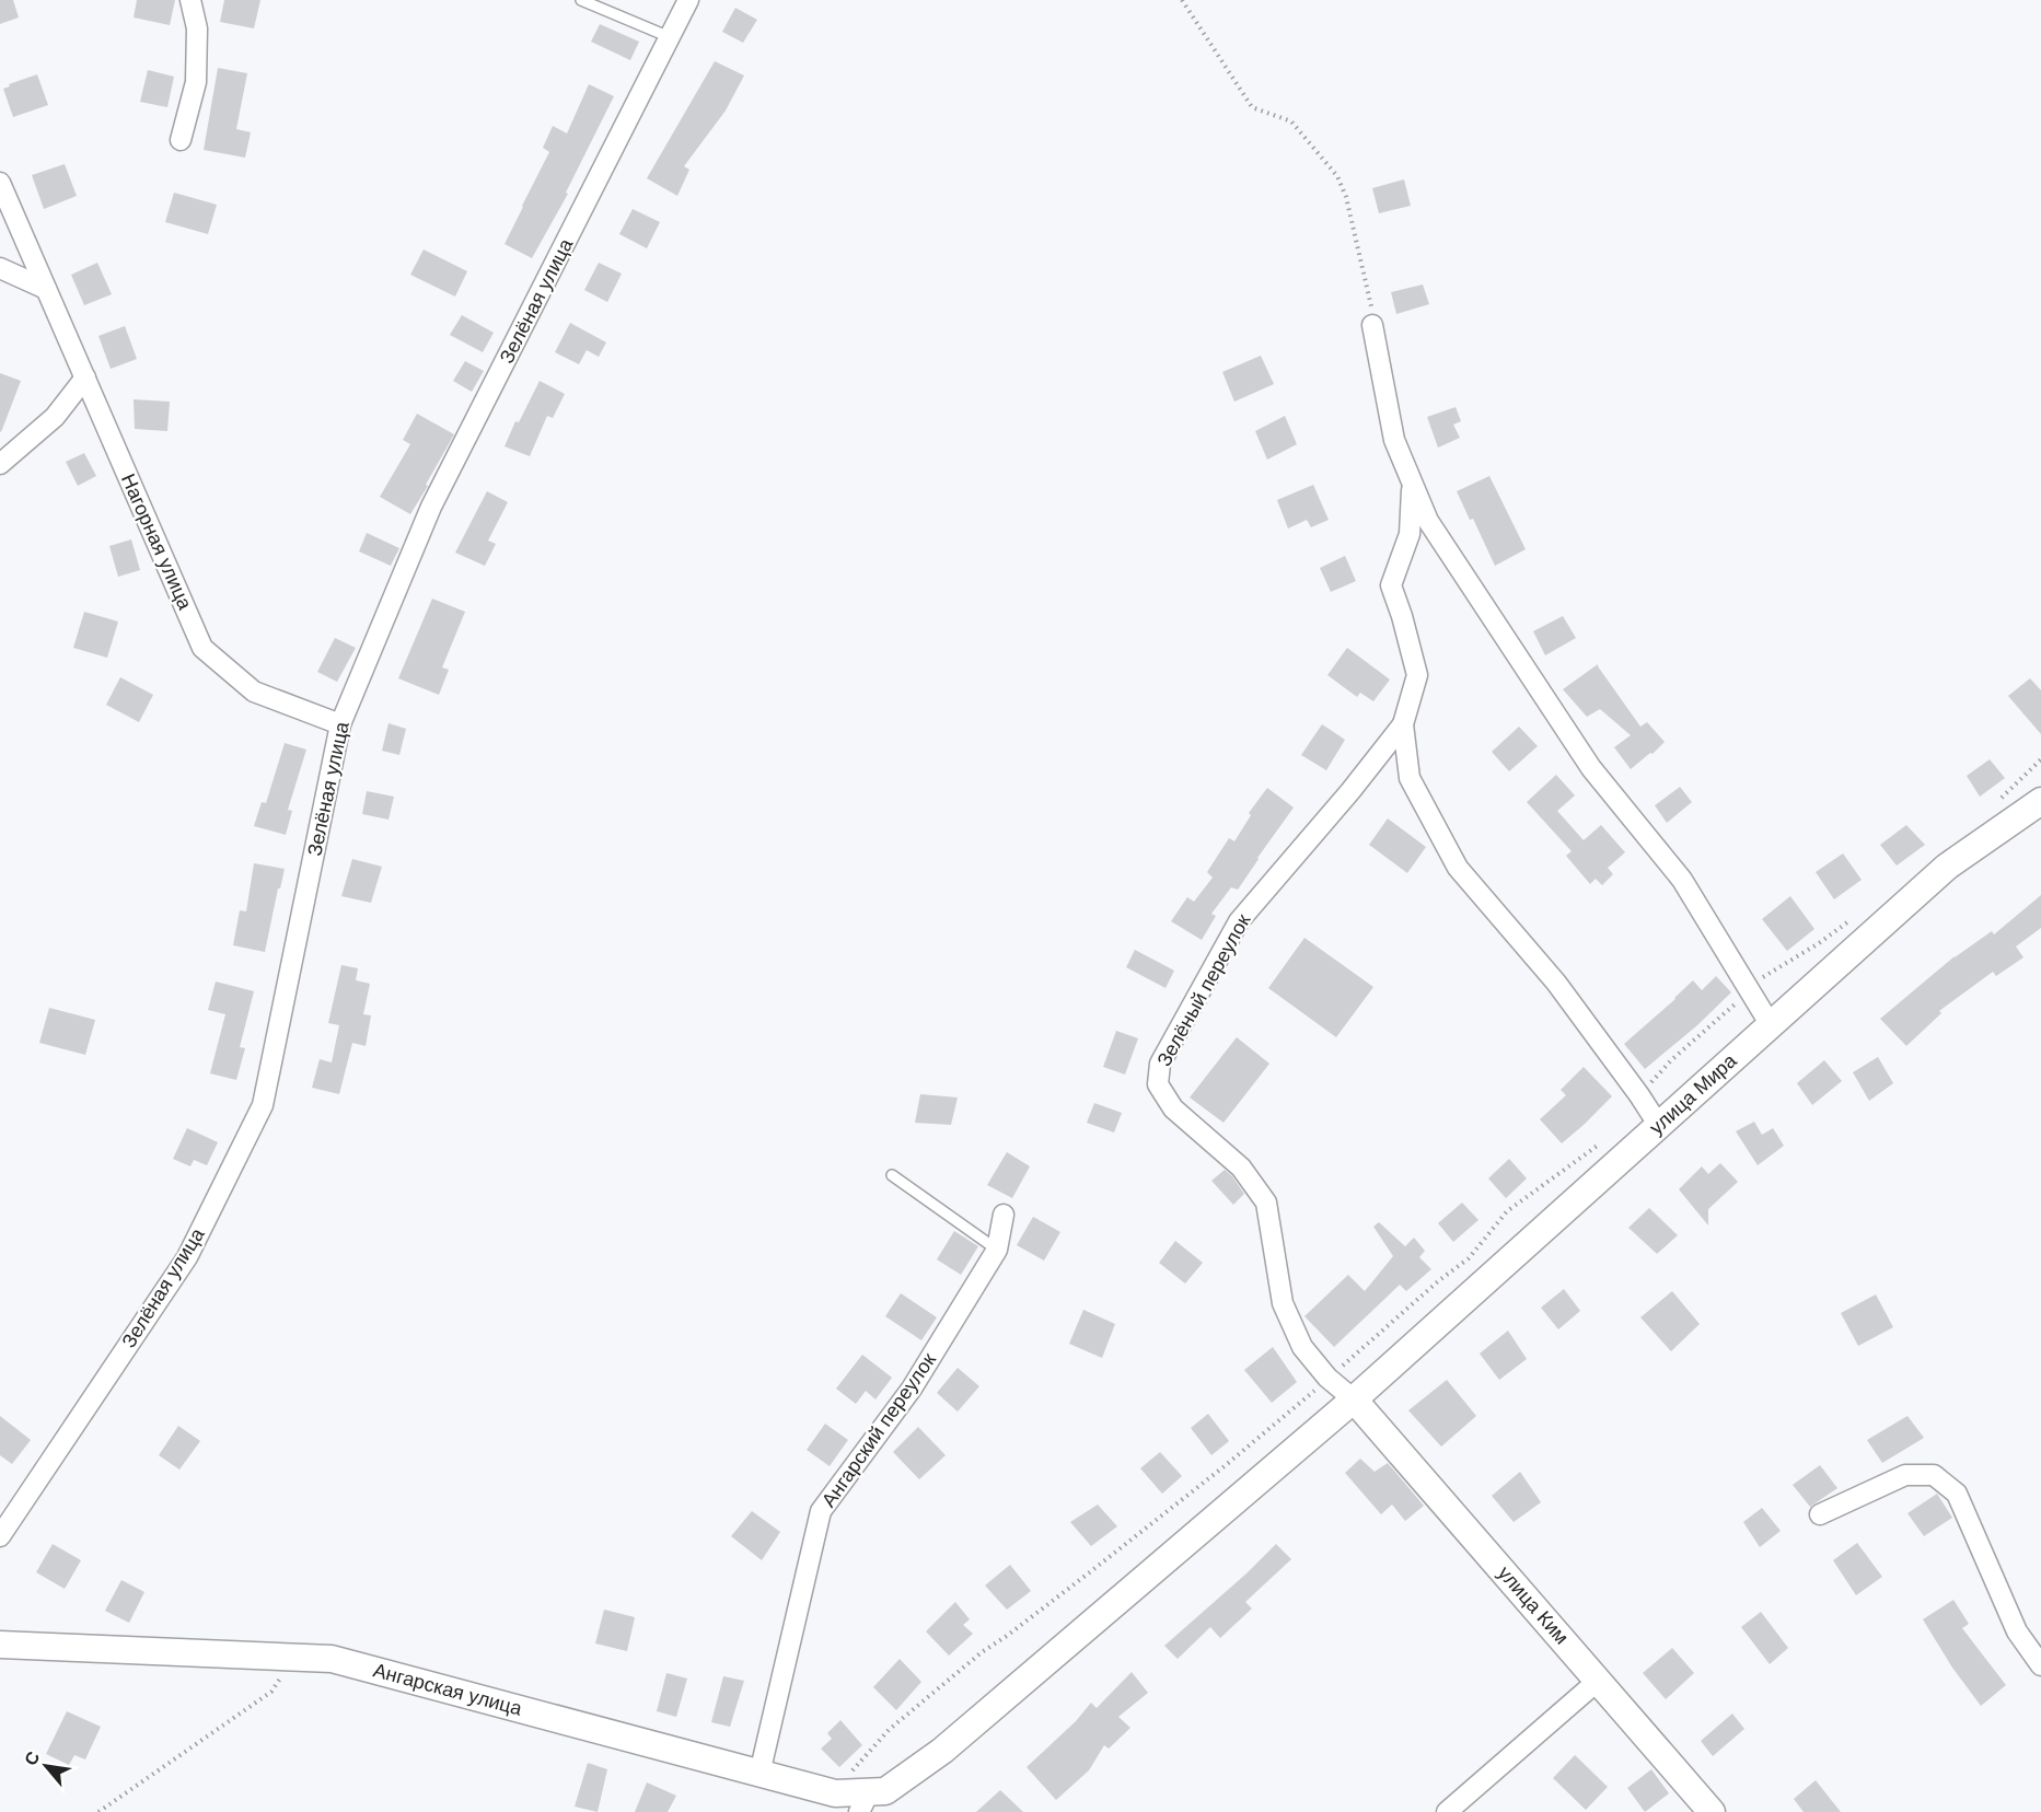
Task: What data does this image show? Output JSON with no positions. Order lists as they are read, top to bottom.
{
  "streets": {
    "street": [
      "Зелёная улица",
      "Нагорная улица",
      "Зелёный переулок",
      "улица Мира",
      "Ангарский переулок",
      "улица Ким",
      "Ангарская улица"
    ]
  },
  "crossings": [
    ["Зелёная улица", "Нагорная улица"],
    ["Зелёный переулок", "улица Мира"],
    ["Зелёный переулок", "улица Ким"],
    ["улица Мира", "улица Ким"],
    ["улица Мира", "Ангарская улица"],
    ["Ангарский переулок", "Ангарская улица"]
  ],
  "north": "top left"
}
